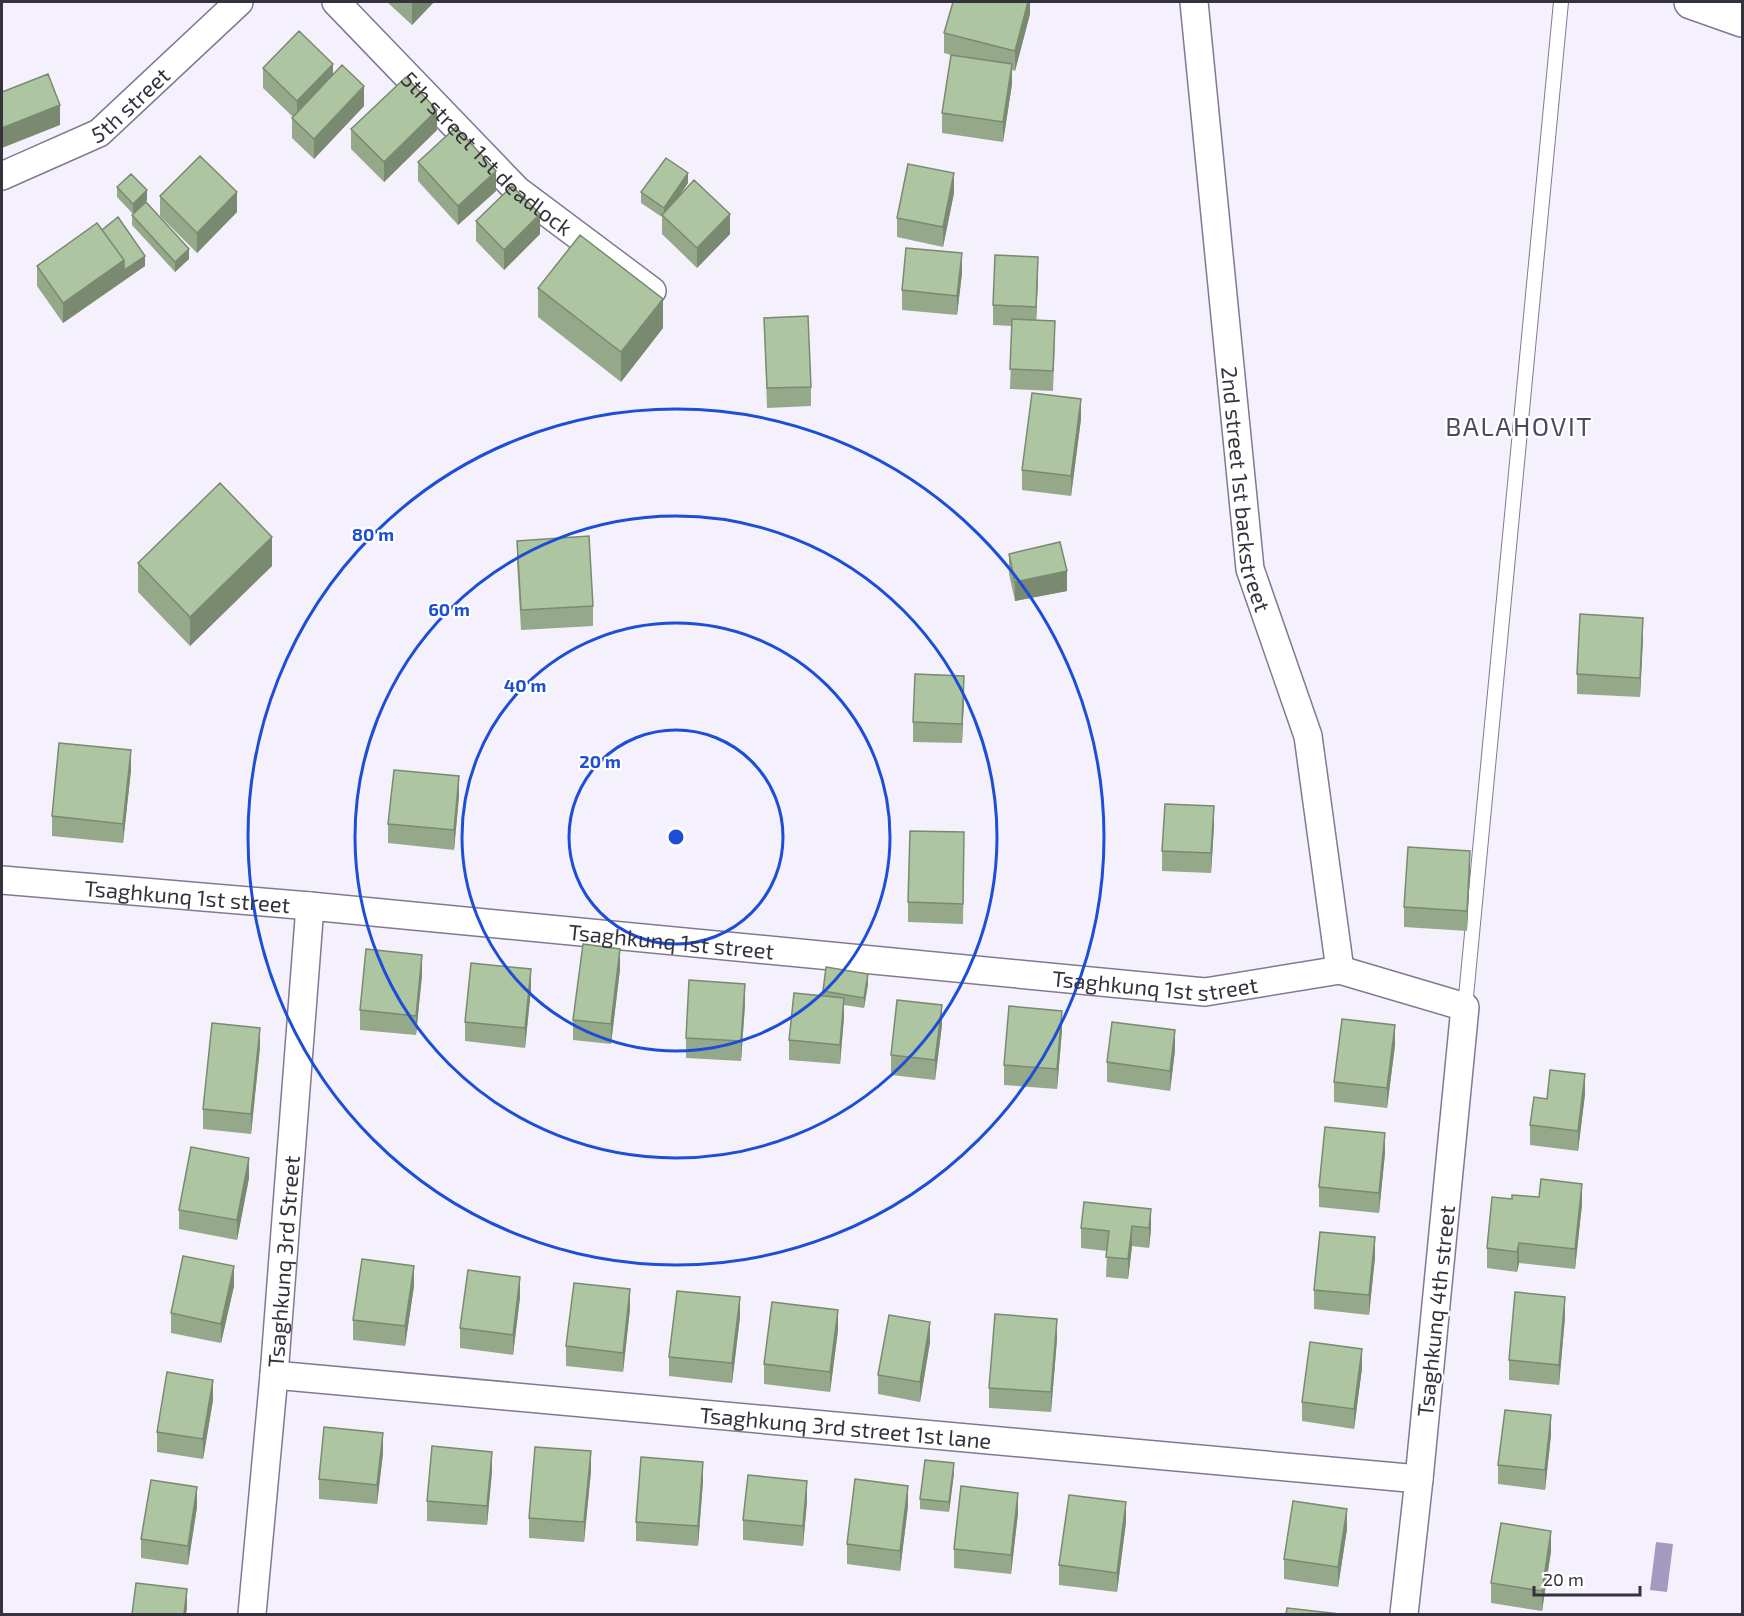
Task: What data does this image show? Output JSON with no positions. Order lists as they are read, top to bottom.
{
  "streets": {
    "street": [
      "5th street",
      "5th street 1st deadlock",
      "2nd street 1st backstreet",
      "Tsaghkunq 1st street",
      "Tsaghkunq 3rd Street",
      "Tsaghkunq 4th street",
      "Tsaghkunq 3rd street 1st lane"
    ]
  },
  "crossings": [
    ["2nd street 1st backstreet", "Tsaghkunq 1st street"],
    ["Tsaghkunq 1st street", "Tsaghkunq 3rd Street"],
    ["Tsaghkunq 3rd Street", "Tsaghkunq 3rd street 1st lane"],
    ["Tsaghkunq 4th street", "Tsaghkunq 3rd street 1st lane"]
  ],
  "districts": ["BALAHOVIT"],
  "scale_bar": "20 m",
  "rings": [
    "80 m",
    "60 m",
    "40 m",
    "20 m"
  ]
}
